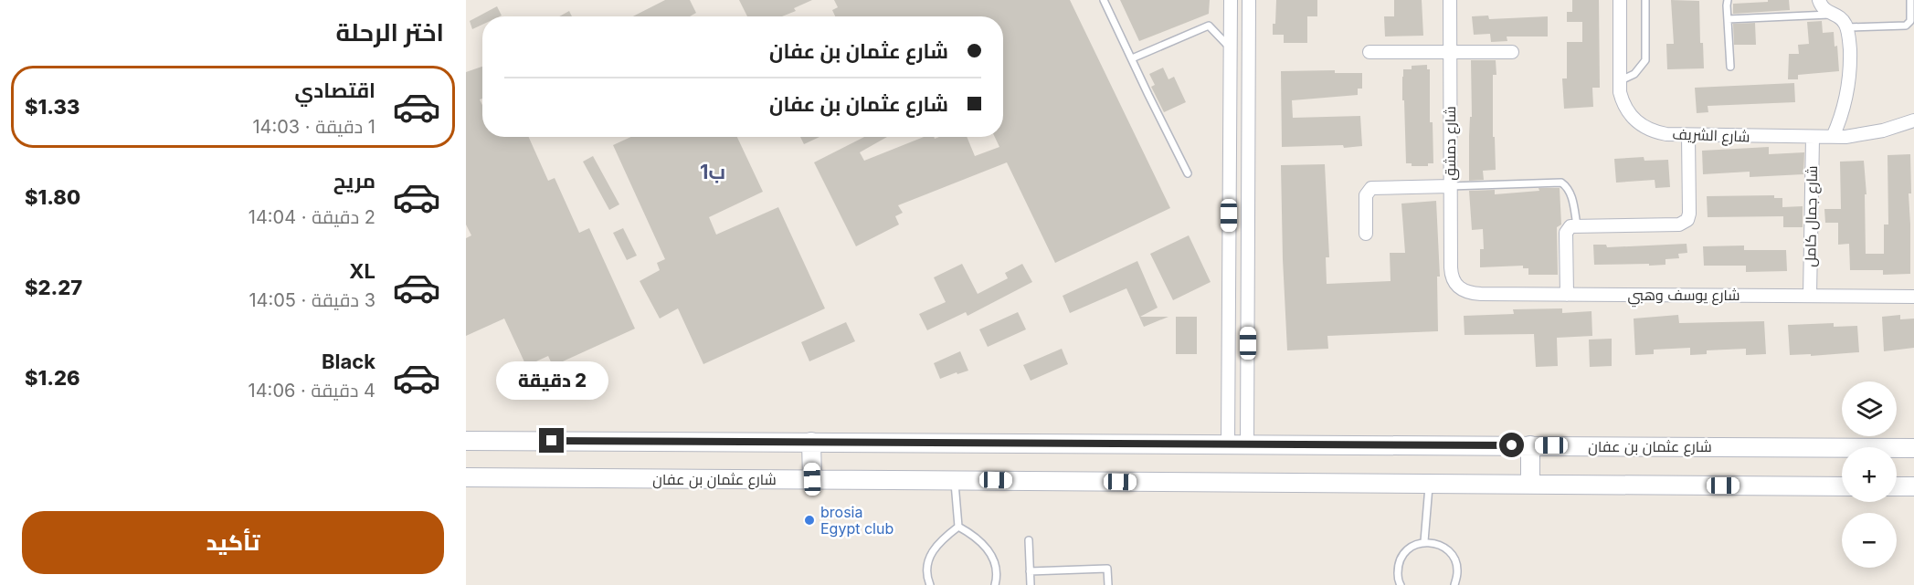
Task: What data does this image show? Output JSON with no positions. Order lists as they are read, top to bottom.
{
  "streets": {
    "main road": ["شارع عثمان بن عفان"],
    "street": [
      "شارع الشريف",
      "شارع دمشق",
      "شارع جمال كامل",
      "شارع يوسف وهبي"
    ]
  },
  "crossings": [
    ["شارع الشريف", "شارع جمال كامل"],
    ["شارع دمشق", "شارع يوسف وهبي"],
    ["شارع جمال كامل", "شارع يوسف وهبي"]
  ],
  "districts": ["ب1"],
  "places": ["brosia Egypt club"],
  "page": {
    "heading": "اختر الرحلة",
    "banner": ["شارع عثمان بن عفان", "شارع عثمان بن عفان"],
    "list": [
      {
        "name": "اقتصادي",
        "note": "1 دقيقة · 14:03",
        "value": "$1.33"
      },
      {
        "name": "مريح",
        "note": "2 دقيقة · 14:04",
        "value": "$1.80"
      },
      {
        "name": "XL",
        "note": "3 دقيقة · 14:05",
        "value": "$2.27"
      },
      {
        "name": "Black",
        "note": "4 دقيقة · 14:06",
        "value": "$1.26"
      }
    ],
    "bubble": "2 دقيقة",
    "map_buttons": ["+", "−"],
    "buttons": "تأكيد"
  }
}
